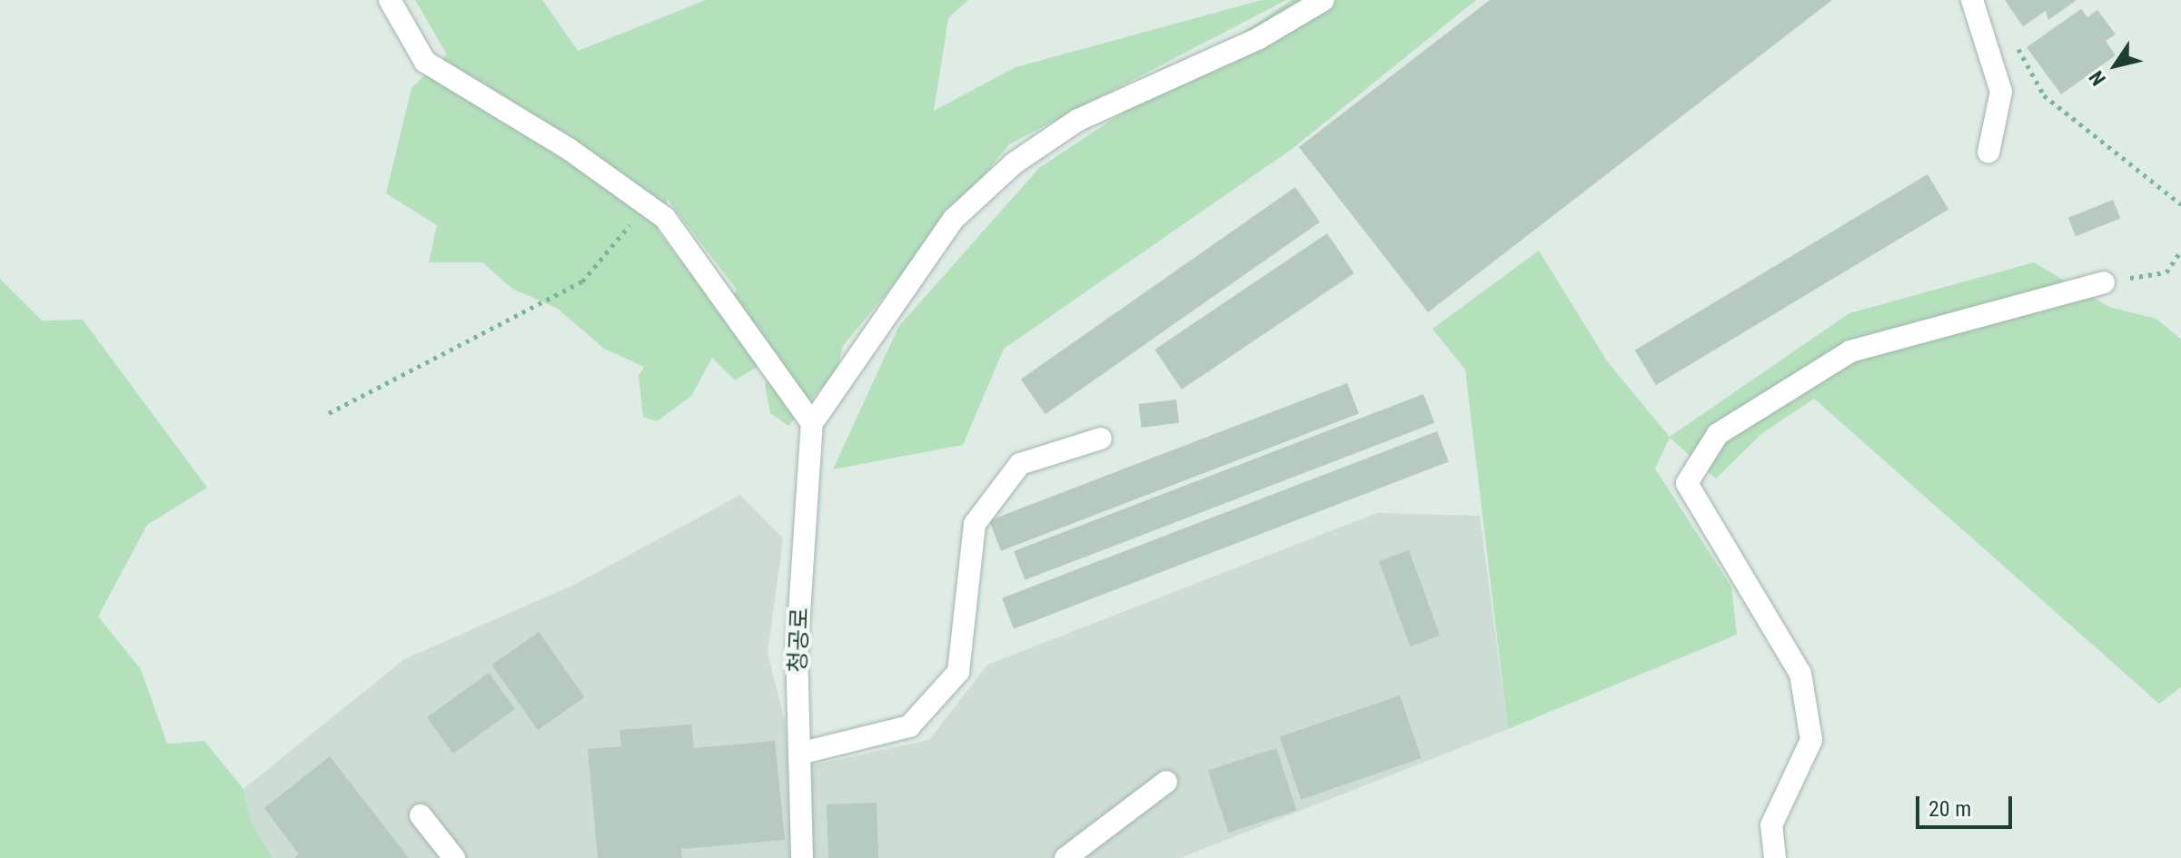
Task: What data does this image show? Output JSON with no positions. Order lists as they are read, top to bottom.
{
  "streets": {
    "street": ["청공로"]
  },
  "scale_bar": "20 m",
  "north": "bottom left"
}
